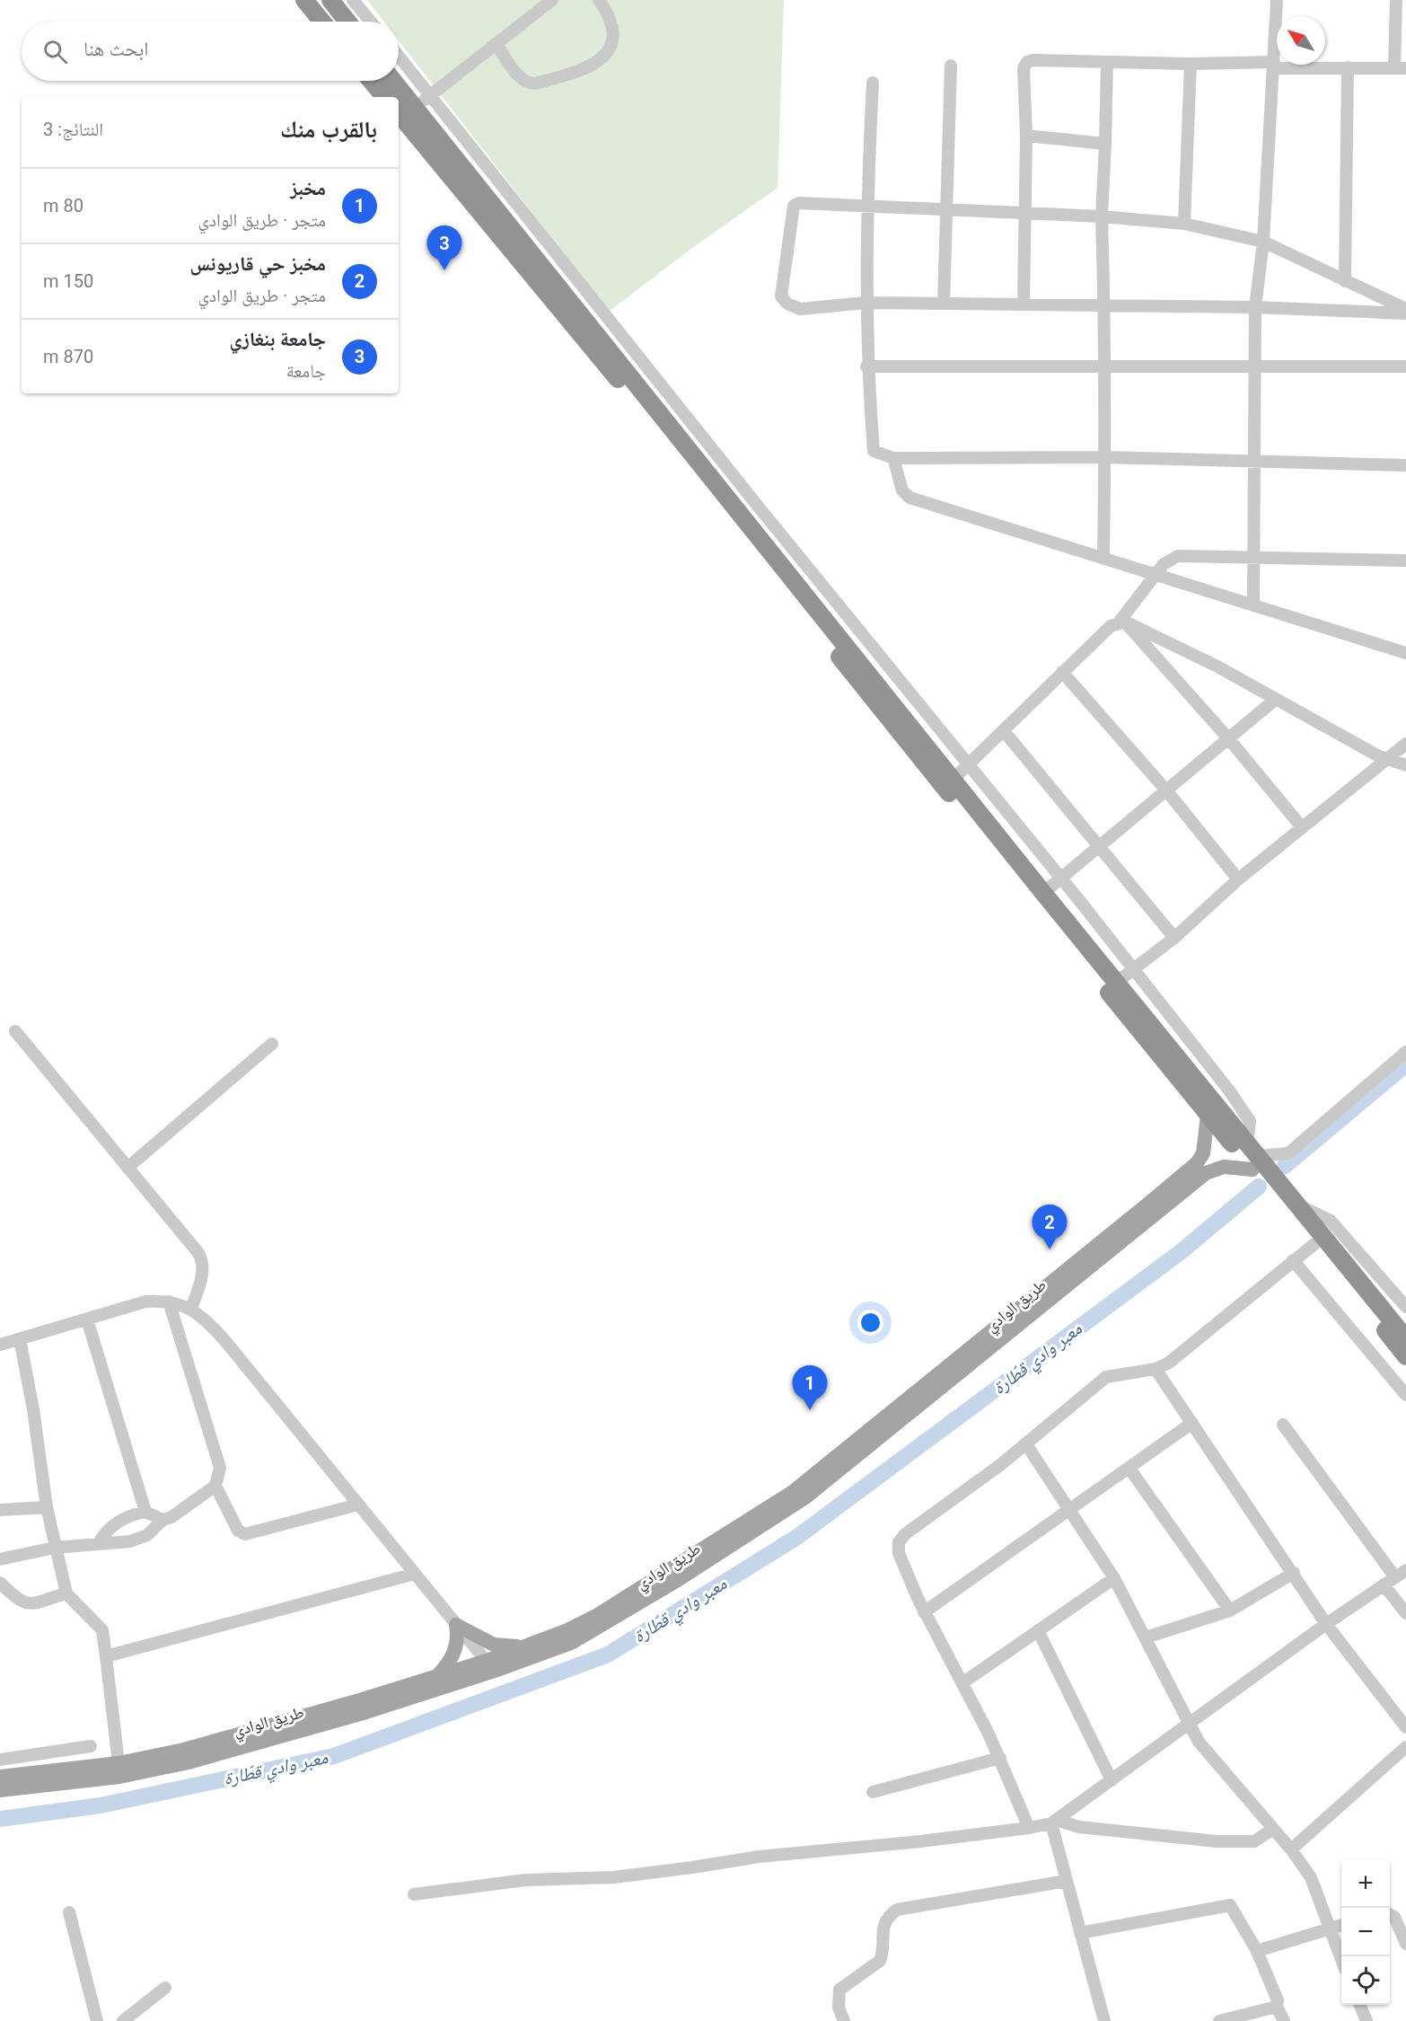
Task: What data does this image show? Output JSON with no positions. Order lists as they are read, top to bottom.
{
  "streets": {
    "main road": ["طريق الوادي"]
  },
  "water": ["معبر وادي قطّارة"],
  "north": "top left",
  "page": {
    "search": "ابحث هنا",
    "heading": ["بالقرب منك", "النتائج: 3"],
    "list": [
      {
        "mark": "1",
        "name": "مخبز",
        "note": "متجر · طريق الوادي",
        "value": "80 m"
      },
      {
        "mark": "2",
        "name": "مخبز حي قاريونس",
        "note": "متجر · طريق الوادي",
        "value": "150 m"
      },
      {
        "mark": "3",
        "name": "جامعة بنغازي",
        "note": "جامعة",
        "value": "870 m"
      }
    ],
    "pins": ["3", "2", "1"],
    "map_buttons": ["+", "−"]
  }
}
